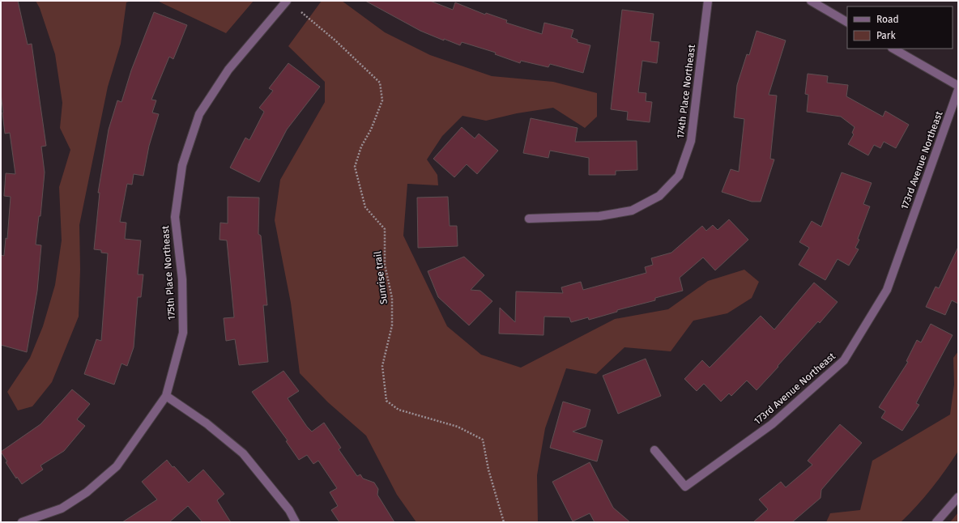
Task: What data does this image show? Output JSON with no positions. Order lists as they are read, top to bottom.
{
  "streets": {
    "street": ["174th Place Northeast", "173rd Avenue Northeast", "175th Place Northeast"],
    "path": ["Sunrise trail"]
  },
  "legend": ["Road", "Park"]
}
